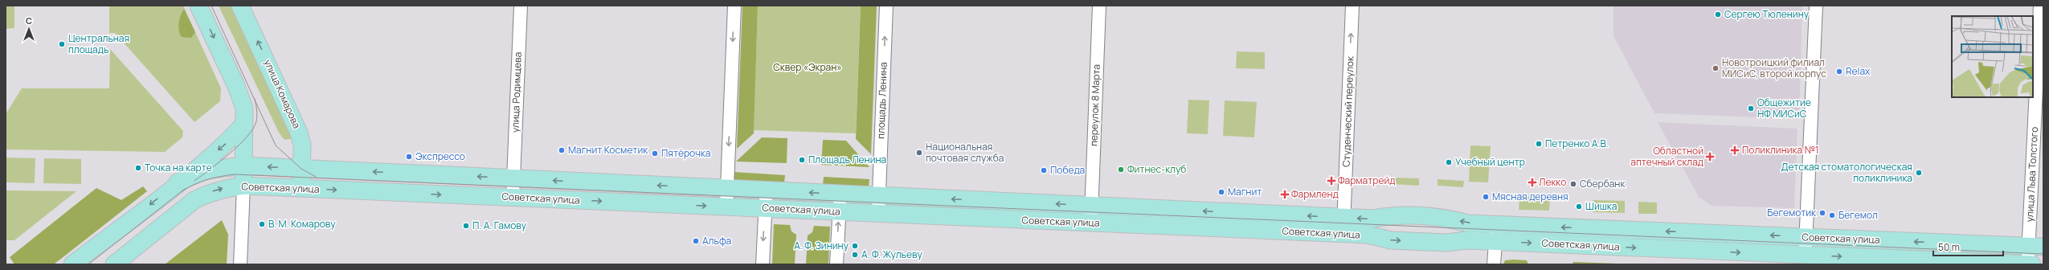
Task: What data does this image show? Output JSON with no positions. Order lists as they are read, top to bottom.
{
  "streets": {
    "main road": ["улица Комарова", "Советская улица"],
    "street": [
      "улица Родимцева",
      "площадь Ленина",
      "переулок 8 Марта",
      "Студенческий переулок",
      "улица Льва Толстого"
    ]
  },
  "crossings": [
    ["улица Родимцева", "Советская улица"],
    ["улица Комарова", "Советская улица"],
    ["площадь Ленина", "Советская улица"],
    ["переулок 8 Марта", "Советская улица"],
    ["Студенческий переулок", "Советская улица"],
    ["улица Льва Толстого", "Советская улица"]
  ],
  "one_way": ["площадь Ленина", "Студенческий переулок"],
  "parks": ["Сквер «Экран»"],
  "places": {
    "other": [
      "Сергею Тюленину",
      "Центральная площадь",
      "Новотроицкий филиал МИСиС, второй корпус",
      "Relax",
      "Общежитие НФ МИСиС",
      "Петренко А.В.",
      "Магнит Косметик",
      "Национальная почтовая служба",
      "Пятёрочка",
      "Экспрессо",
      "Площадь Ленина",
      "Учебный центр",
      "Точка на карте",
      "Фитнес-клуб",
      "Победа",
      "Детская стоматологическая поликлиника",
      "Сбербанк",
      "Магнит",
      "Мясная деревня",
      "Шишка",
      "Бегемотик",
      "Бегемол",
      "В. М. Комарову",
      "П. А. Гамову",
      "Альфа",
      "А. Ф. Зинину",
      "А. Ф. Жульеву"
    ],
    "health": [
      "Поликлиника №1",
      "Областной аптечный склад",
      "Фарматрейд",
      "Лекко",
      "Фармленд"
    ]
  },
  "scale_bar": "50 m",
  "north": "top"
}
